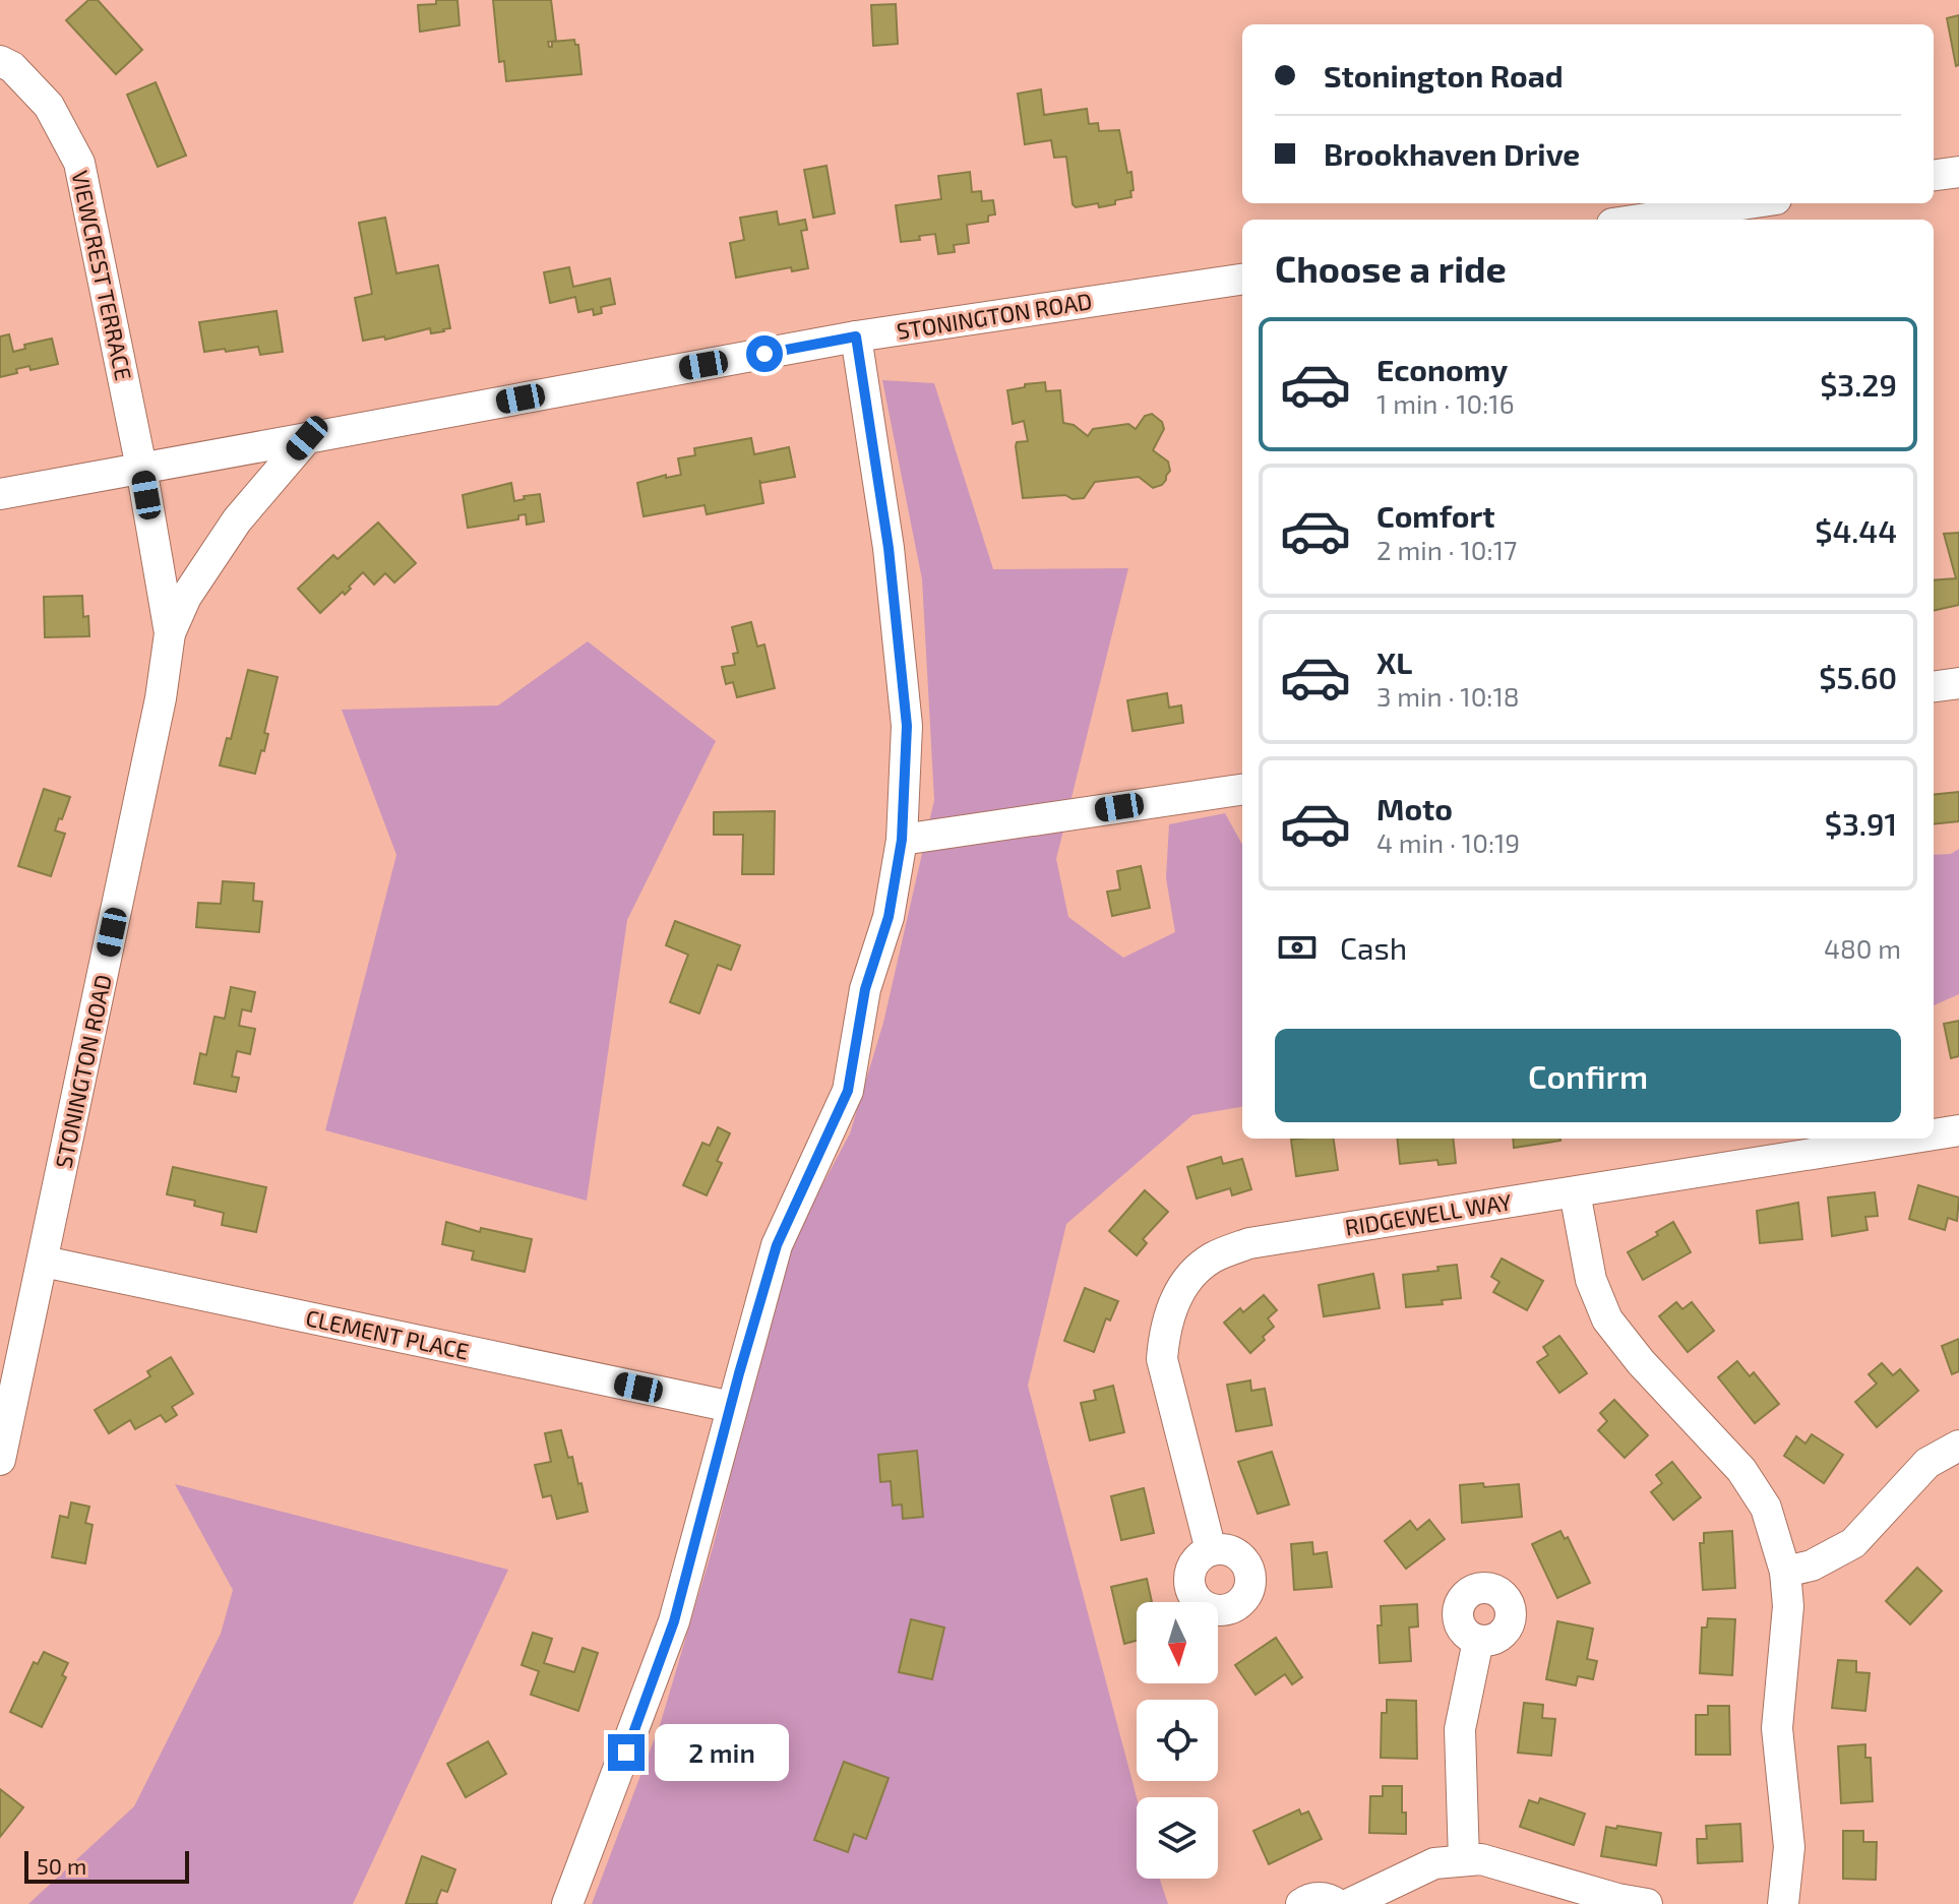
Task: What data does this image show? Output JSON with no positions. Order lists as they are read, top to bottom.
{
  "streets": {
    "street": [
      "VIEWCREST TERRACE",
      "STONINGTON ROAD",
      "RIDGEWELL WAY",
      "CLEMENT PLACE"
    ]
  },
  "crossings": [
    ["VIEWCREST TERRACE", "STONINGTON ROAD"],
    ["STONINGTON ROAD", "CLEMENT PLACE"]
  ],
  "scale_bar": "50 m",
  "north": "bottom",
  "page": {
    "banner": ["Stonington Road", "Brookhaven Drive"],
    "heading": "Choose a ride",
    "list": [
      {
        "name": "Economy",
        "note": "1 min · 10:16",
        "value": "$3.29"
      },
      {
        "name": "Comfort",
        "note": "2 min · 10:17",
        "value": "$4.44"
      },
      {
        "name": "XL",
        "note": "3 min · 10:18",
        "value": "$5.60"
      },
      {
        "name": "Moto",
        "note": "4 min · 10:19",
        "value": "$3.91"
      }
    ],
    "pay": ["Cash", "480 m"],
    "buttons": "Confirm",
    "bubble": "2 min",
    "scale": "50 m"
  }
}
